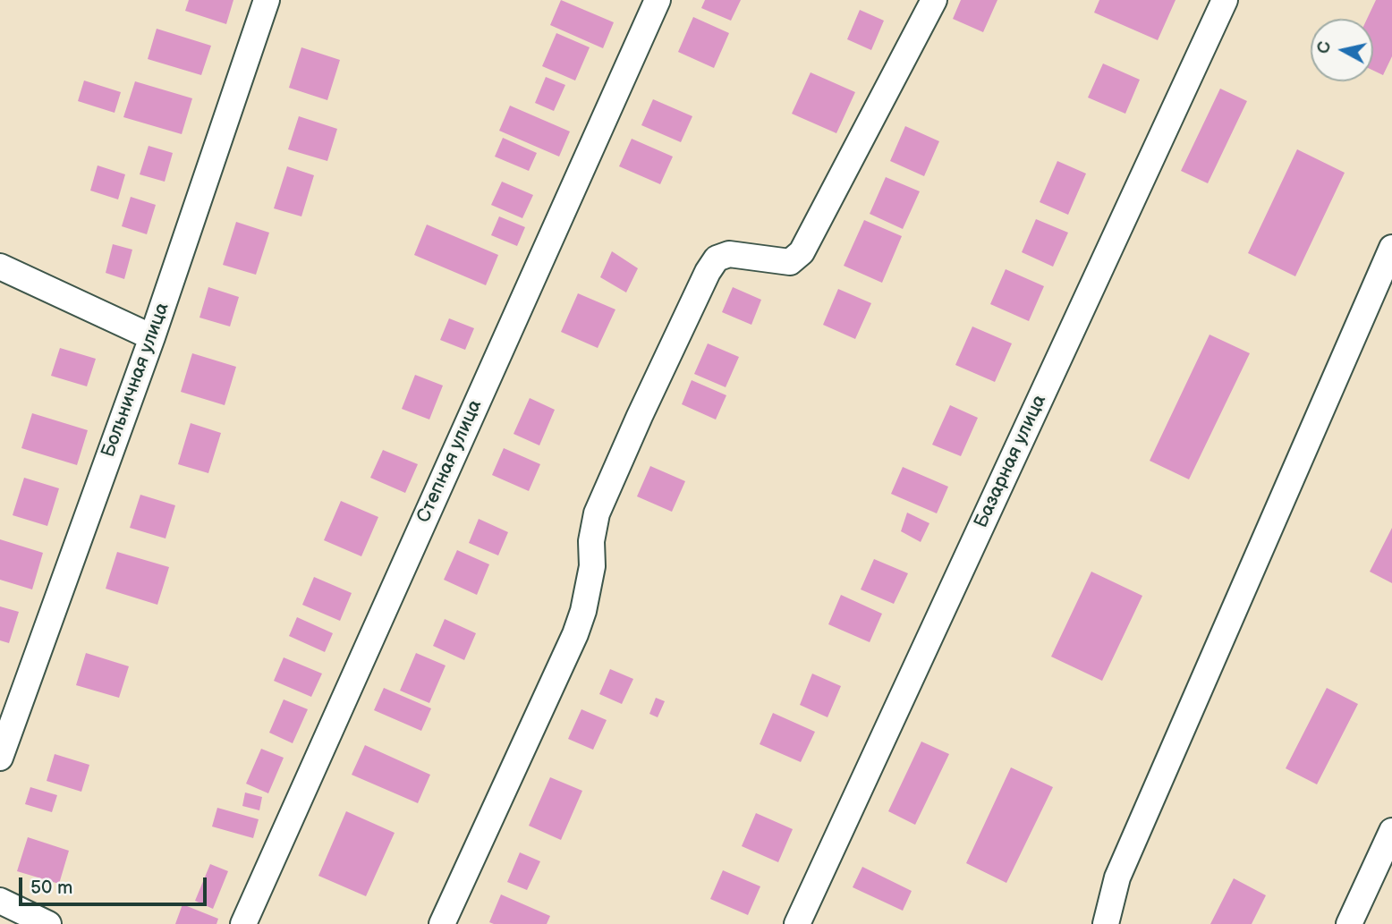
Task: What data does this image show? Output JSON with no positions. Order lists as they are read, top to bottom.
{
  "streets": {
    "street": ["Больничная улица", "Степная улица", "Базарная улица"]
  },
  "scale_bar": "50 m",
  "north": "left"
}
